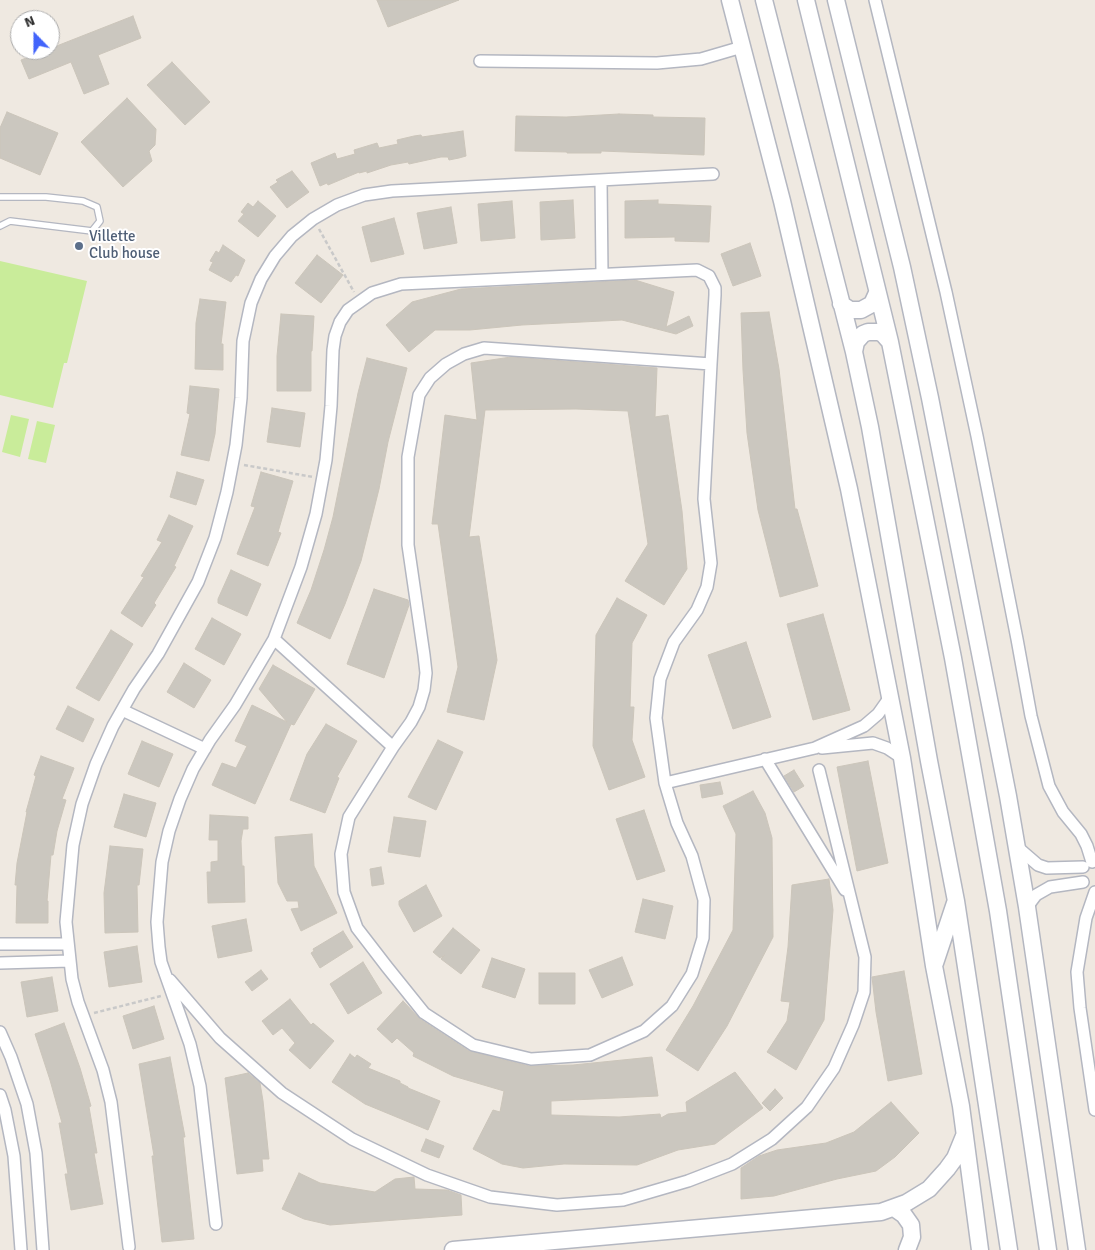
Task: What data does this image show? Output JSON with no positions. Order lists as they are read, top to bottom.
{
  "places": ["Villette Club house"],
  "north": "top"
}
